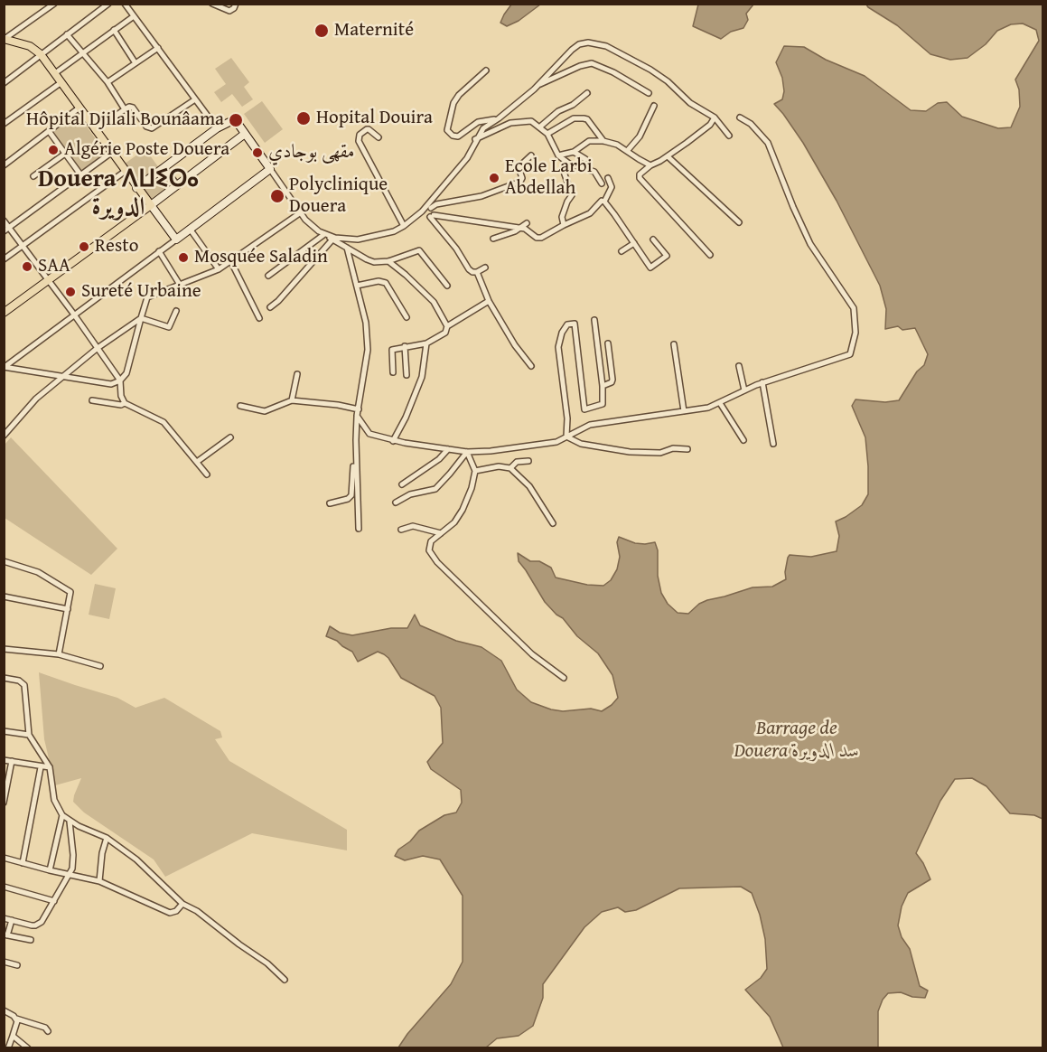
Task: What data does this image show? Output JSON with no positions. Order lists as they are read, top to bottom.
{
  "districts": ["Douera ⴷⵡⵉⵔⴰ الدويرة"],
  "water": ["Barrage de Douera سد الدويرة"],
  "places": [
    "Maternité",
    "Hopital Douira",
    "Hôpital Djilali Bounâama",
    "Algérie Poste Douera",
    "مقهى بوجادي",
    "Ecole Larbi Abdellah",
    "Polyclinique Douera",
    "Resto",
    "Mosquée Saladin",
    "SAA",
    "Sureté Urbaine"
  ]
}
